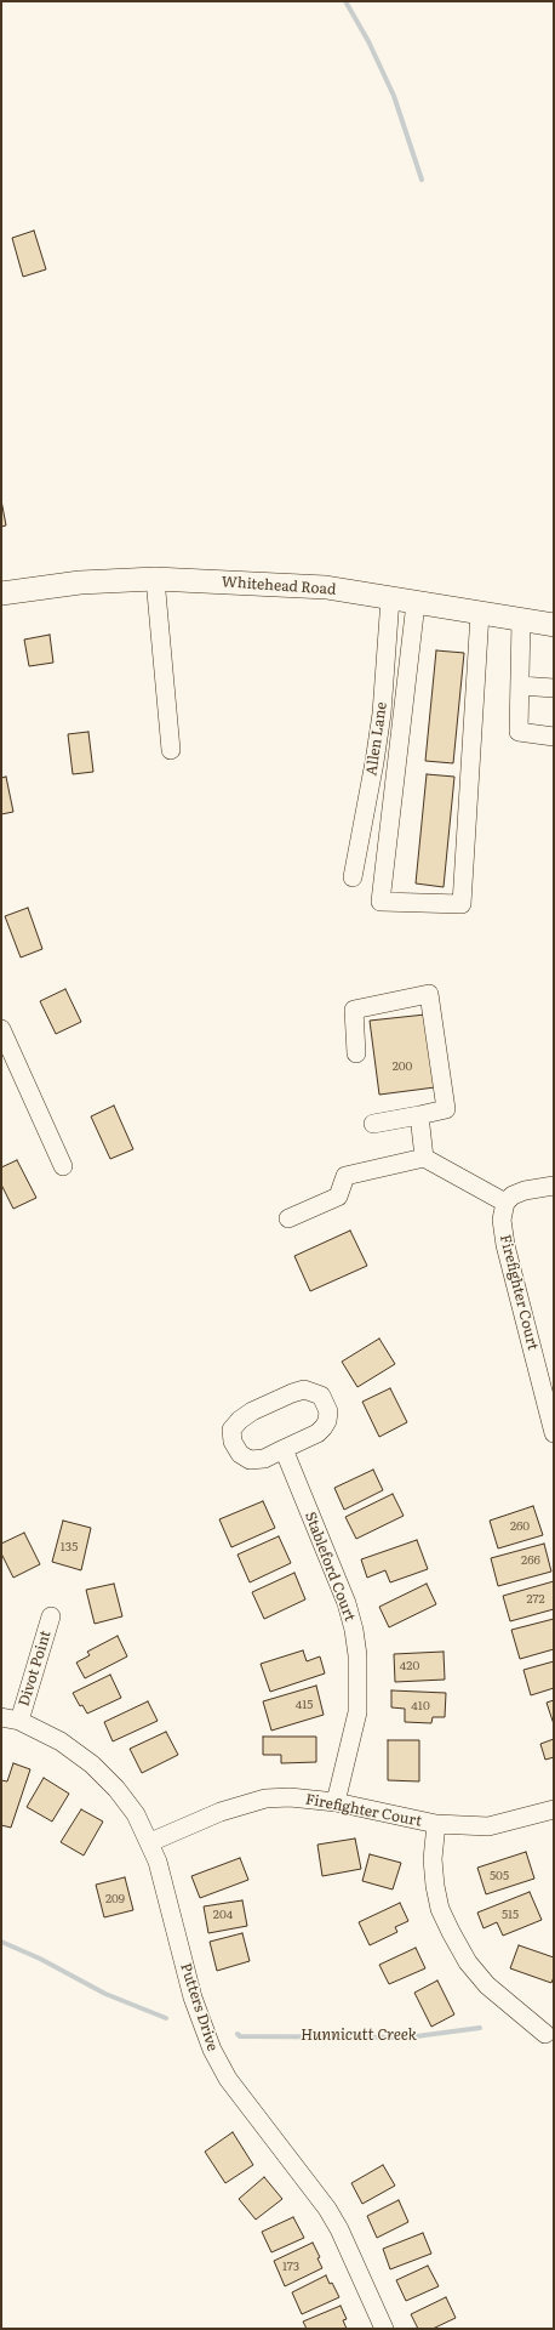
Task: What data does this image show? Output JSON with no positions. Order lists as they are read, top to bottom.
{
  "streets": {
    "main road": ["Whitehead Road"],
    "street": [
      "Allen Lane",
      "Firefighter Court",
      "Stableford Court",
      "Divot Point",
      "Putters Drive"
    ]
  },
  "crossings": [
    ["Whitehead Road", "Allen Lane"],
    ["Firefighter Court", "Stableford Court"],
    ["Firefighter Court", "Putters Drive"],
    ["Divot Point", "Putters Drive"]
  ],
  "water": ["Hunnicutt Creek"],
  "house_numbers": [
    "200",
    "260",
    "135",
    "266",
    "272",
    "420",
    "415",
    "410",
    "505",
    "209",
    "204",
    "515",
    "173"
  ]
}
